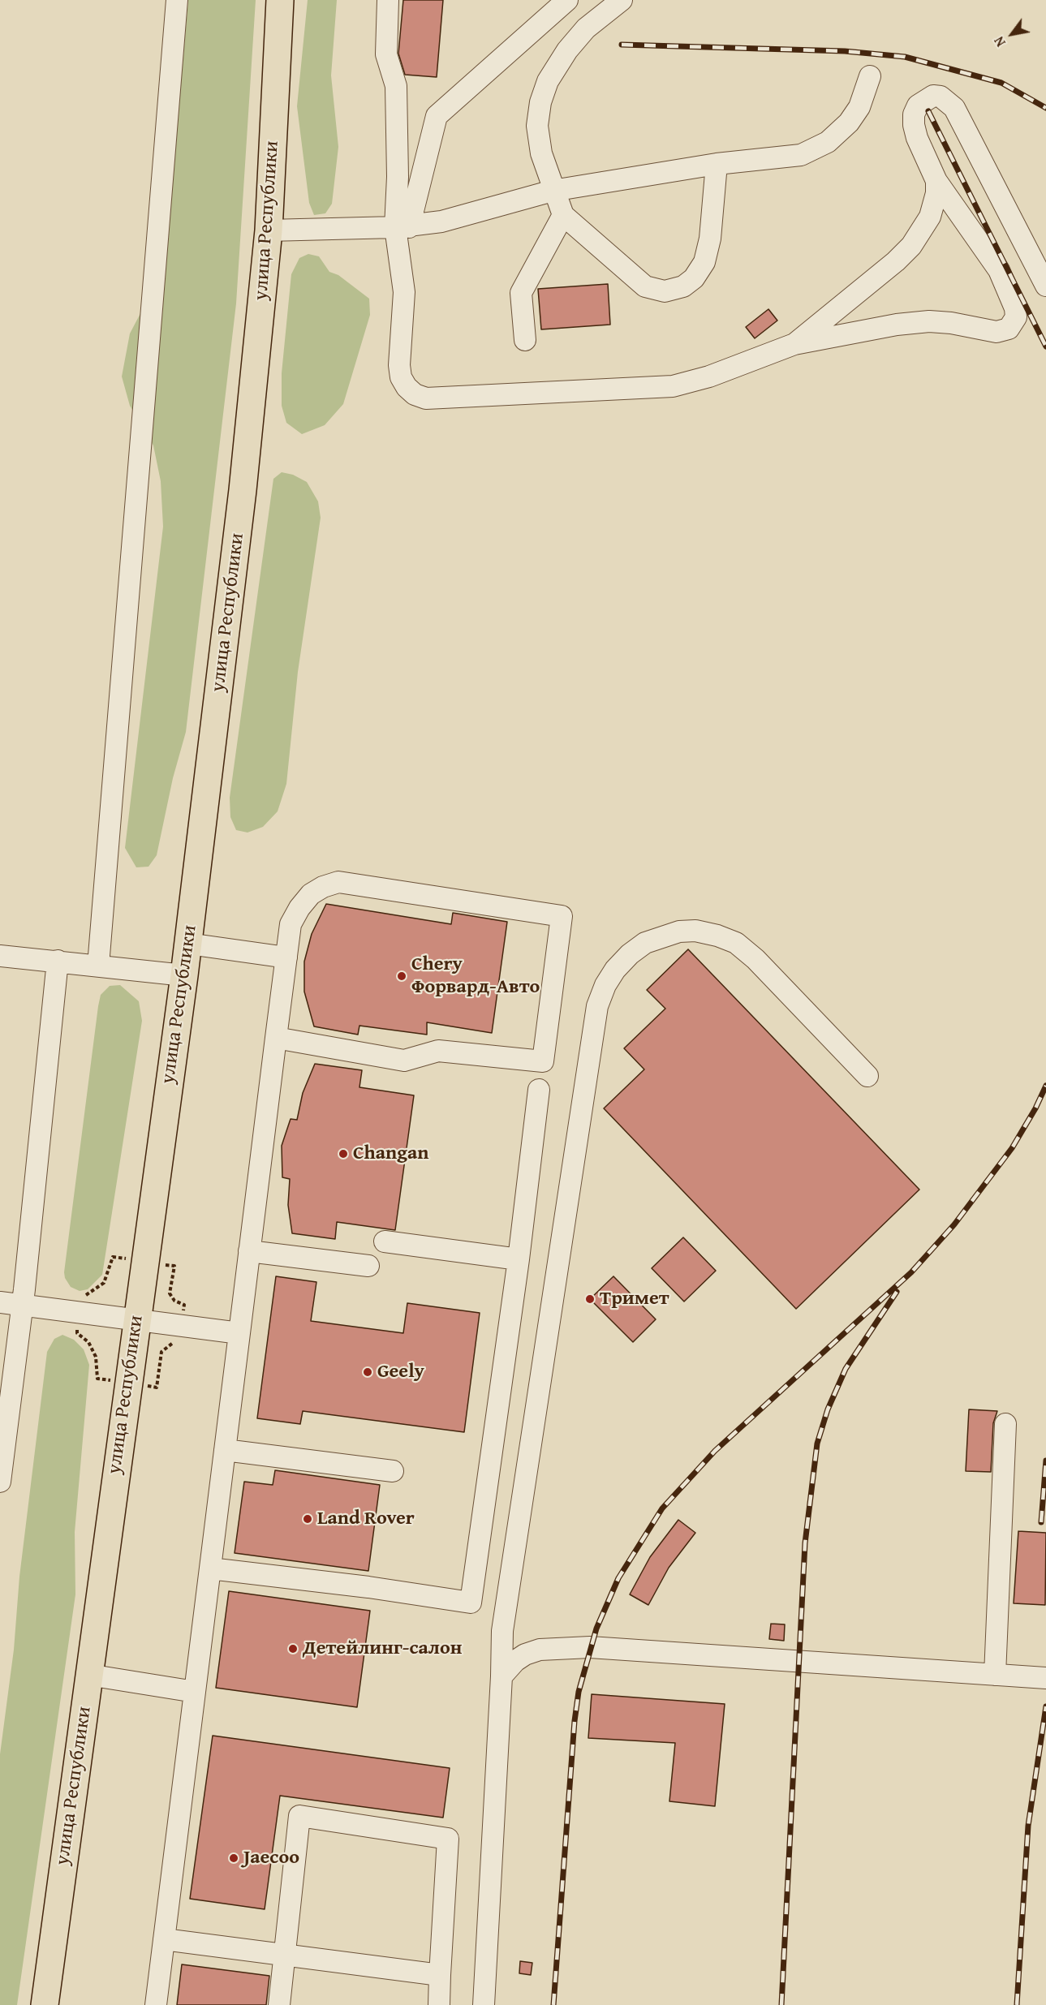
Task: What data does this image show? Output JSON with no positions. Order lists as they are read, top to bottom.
{
  "streets": {
    "main road": ["улица Республики"]
  },
  "places": [
    "Chery Форвард-Авто",
    "Changan",
    "Тримет",
    "Geely",
    "Land Rover",
    "Детейлинг-салон",
    "Jaecoo"
  ],
  "north": "bottom left"
}
